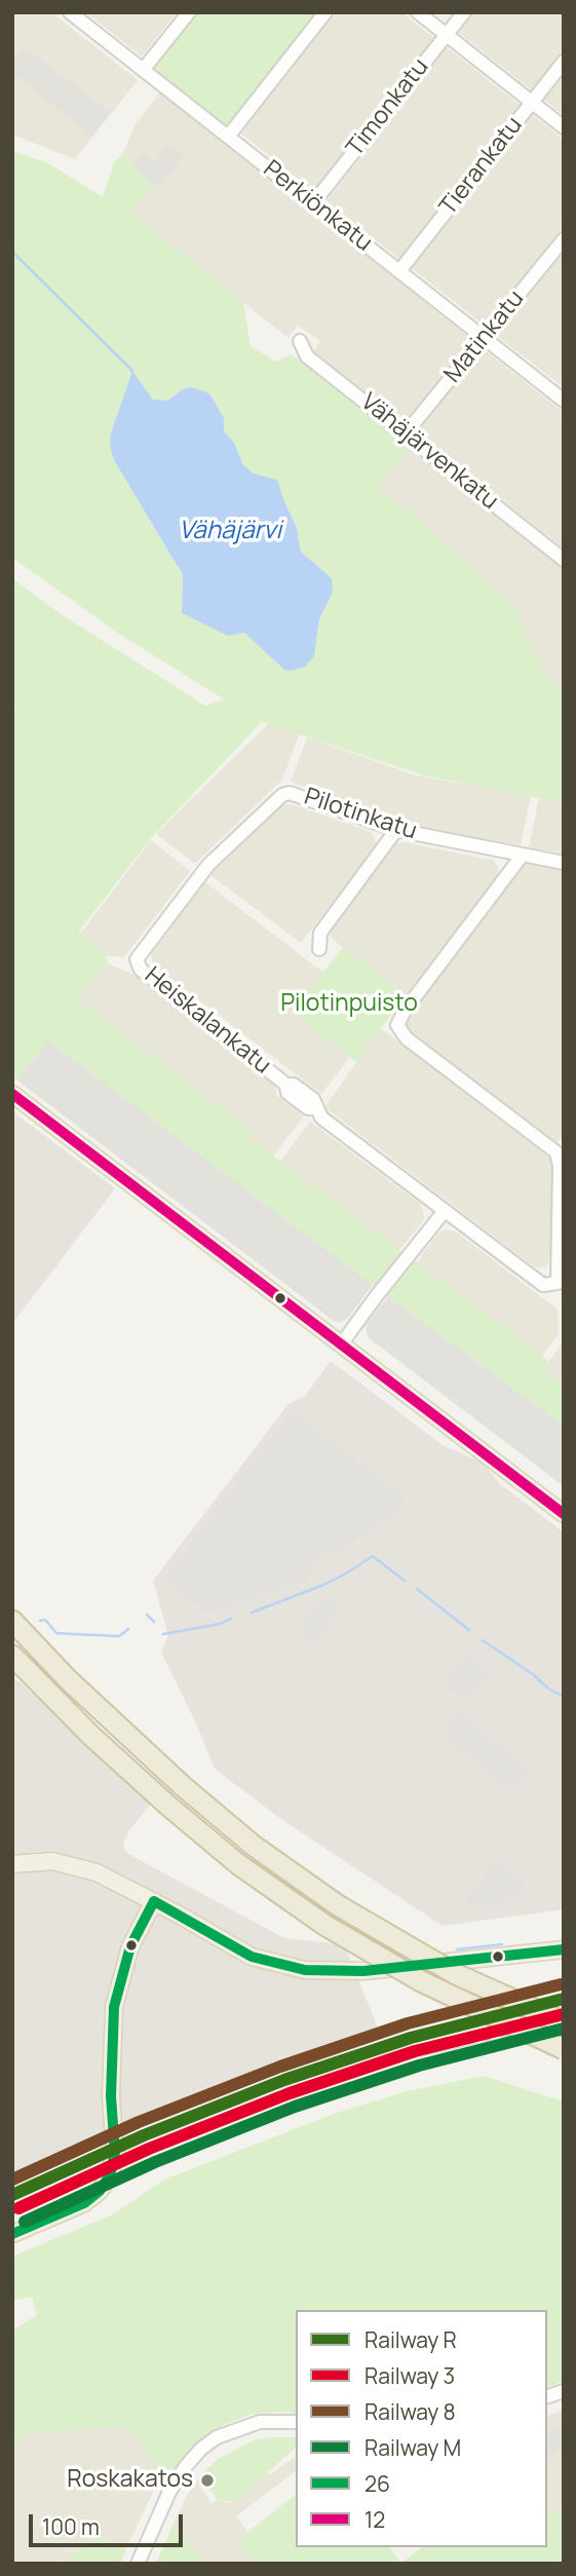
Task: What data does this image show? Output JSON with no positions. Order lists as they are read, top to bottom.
{
  "streets": {
    "street": [
      "Timonkatu",
      "Tierankatu",
      "Perkiönkatu",
      "Matinkatu",
      "Vähäjärvenkatu",
      "Pilotinkatu",
      "Heiskalankatu"
    ]
  },
  "crossings": [
    ["Timonkatu", "Perkiönkatu"],
    ["Tierankatu", "Perkiönkatu"],
    ["Perkiönkatu", "Matinkatu"],
    ["Matinkatu", "Vähäjärvenkatu"],
    ["Pilotinkatu", "Heiskalankatu"]
  ],
  "water": ["Vähäjärvi"],
  "parks": ["Pilotinpuisto"],
  "places": ["Roskakatos"],
  "lines": [
    "transit line 12",
    "transit line 26",
    "rail line 8",
    "rail line R",
    "rail line 3",
    "rail line M"
  ],
  "legend": [
    "Railway R",
    "Railway 3",
    "Railway 8",
    "Railway M",
    "26",
    "12"
  ],
  "scale_bar": "100 m"
}
